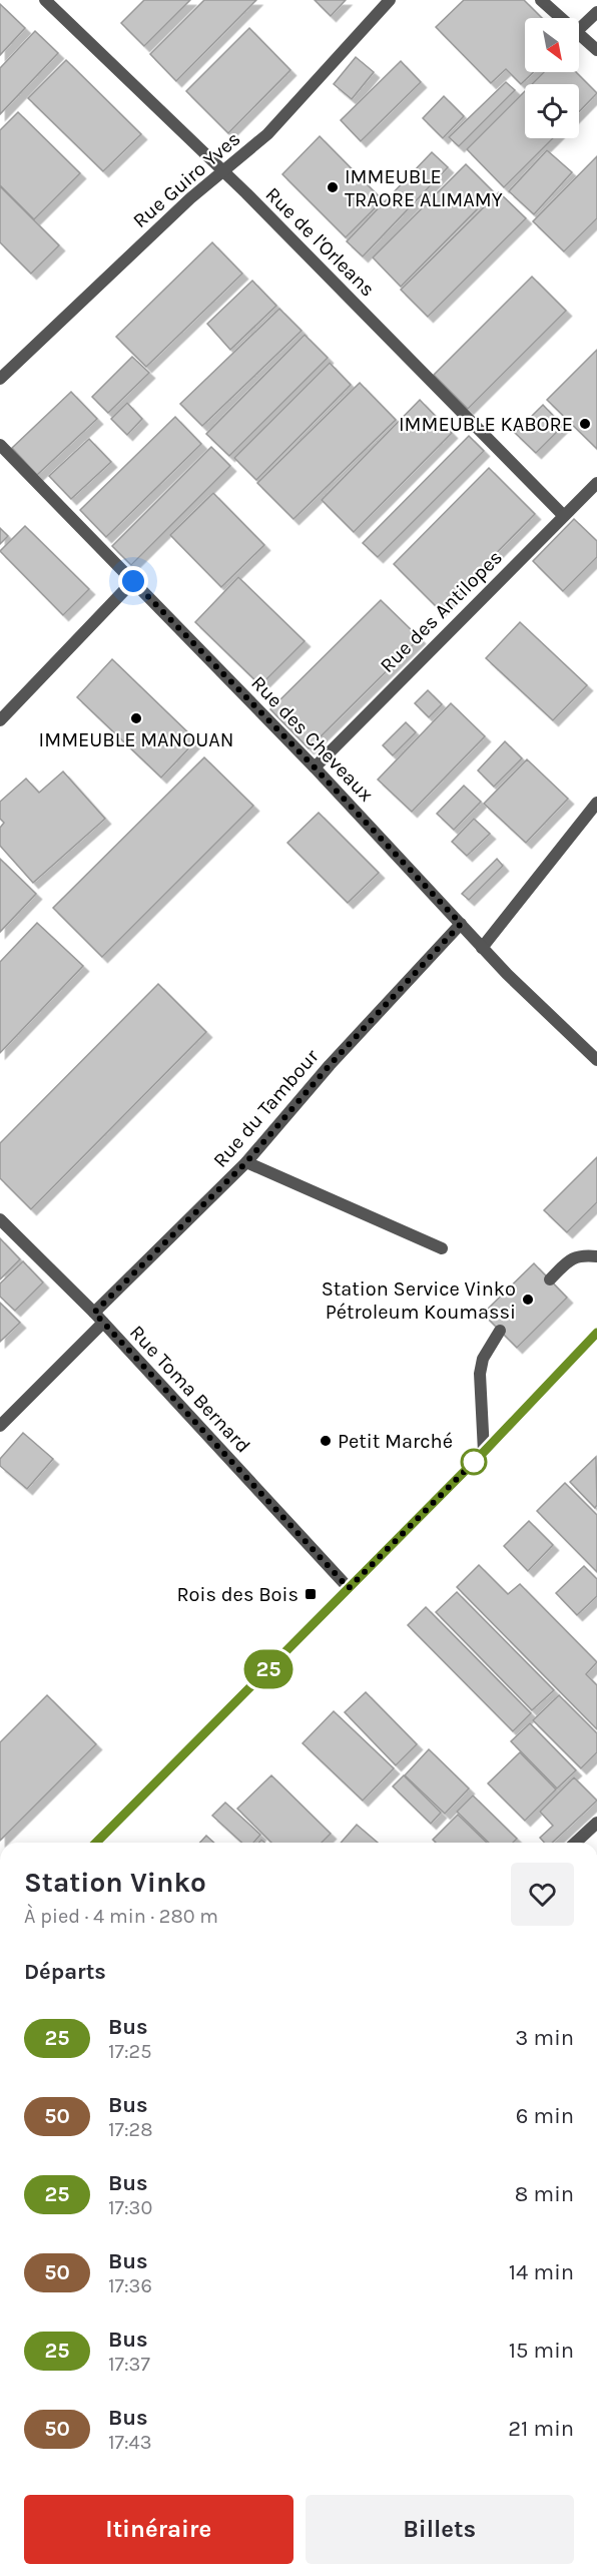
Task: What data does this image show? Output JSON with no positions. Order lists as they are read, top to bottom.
{
  "streets": {
    "street": [
      "Rue Guiro Yves",
      "Rue de l'Orleans",
      "Rue des Antilopes",
      "Rue des Cheveaux",
      "Rue du Tambour",
      "Rue Toma Bernard"
    ]
  },
  "crossings": [
    ["Rue Guiro Yves", "Rue de l'Orleans"],
    ["Rue de l'Orleans", "Rue des Antilopes"],
    ["Rue des Antilopes", "Rue des Cheveaux"],
    ["Rue des Cheveaux", "Rue du Tambour"],
    ["Rue du Tambour", "Rue Toma Bernard"]
  ],
  "places": {
    "other": [
      "IMMEUBLE TRAORE ALIMAMY",
      "IMMEUBLE KABORE",
      "IMMEUBLE MANOUAN",
      "Station Service Vinko Pétroleum Koumassi",
      "Petit Marché"
    ],
    "transit": ["Rois des Bois"]
  },
  "lines": ["bus line 25"],
  "north": "bottom right",
  "page": {
    "on_map": "25",
    "heading": [
      ["Station Vinko", "À pied · 4 min · 280 m"],
      "Départs"
    ],
    "list": [
      {
        "mark": "25",
        "name": "Bus",
        "note": "17:25",
        "value": "3 min"
      },
      {
        "mark": "50",
        "name": "Bus",
        "note": "17:28",
        "value": "6 min"
      },
      {
        "mark": "25",
        "name": "Bus",
        "note": "17:30",
        "value": "8 min"
      },
      {
        "mark": "50",
        "name": "Bus",
        "note": "17:36",
        "value": "14 min"
      },
      {
        "mark": "25",
        "name": "Bus",
        "note": "17:37",
        "value": "15 min"
      },
      {
        "mark": "50",
        "name": "Bus",
        "note": "17:43",
        "value": "21 min"
      }
    ],
    "buttons": ["Itinéraire", "Billets"]
  }
}
